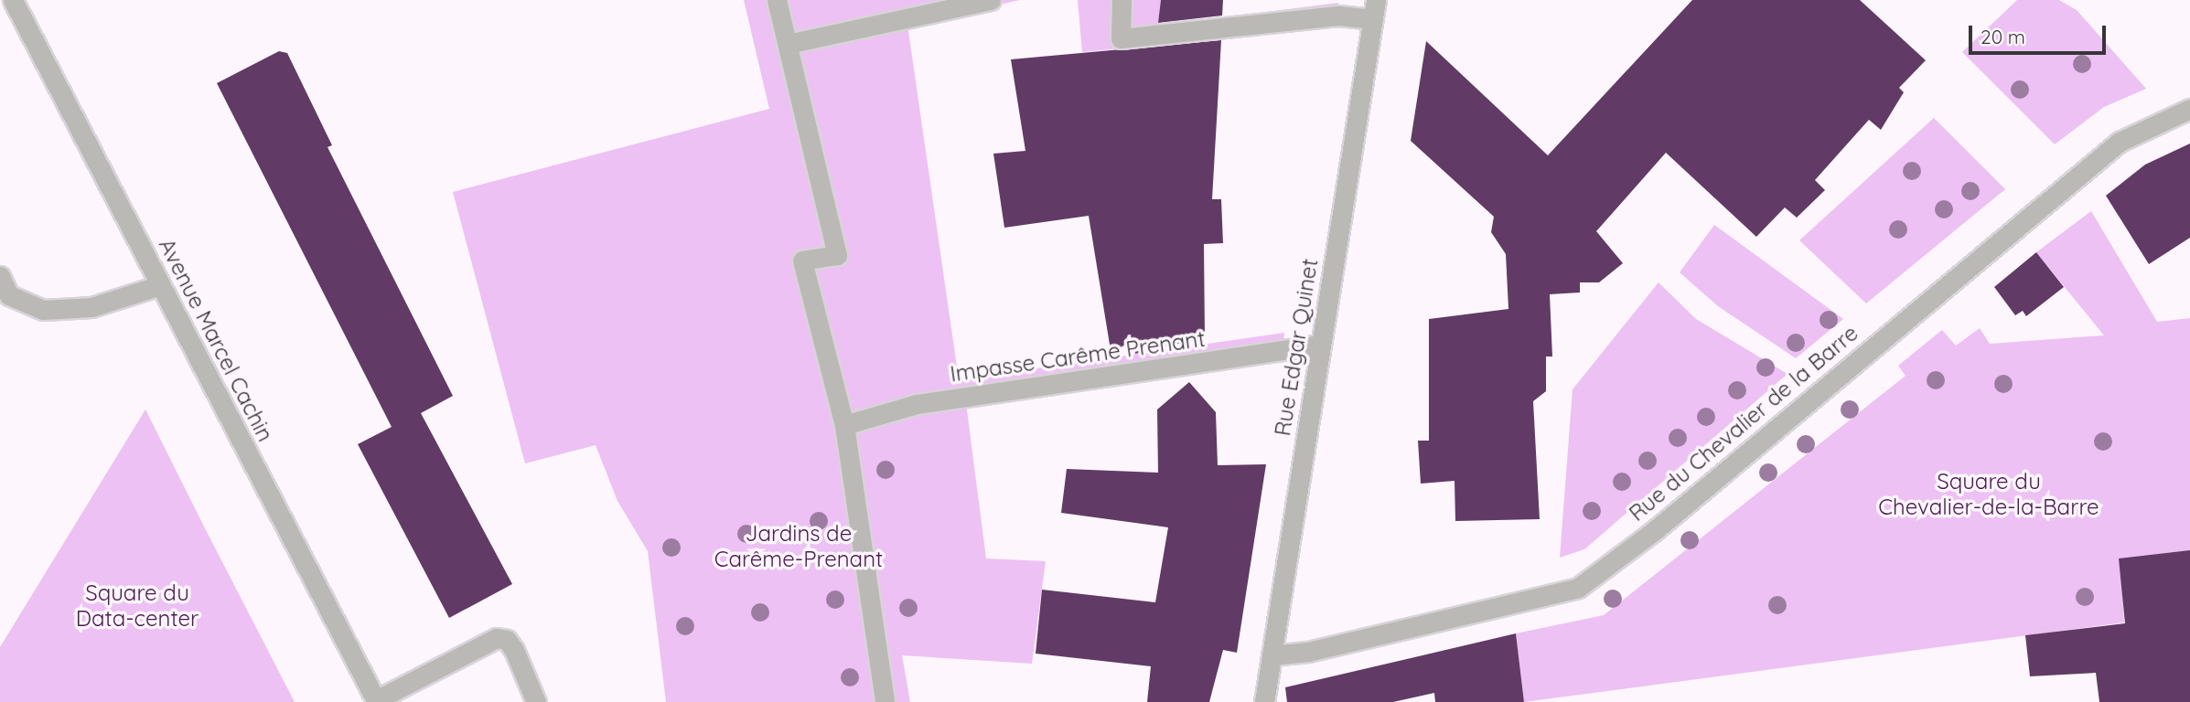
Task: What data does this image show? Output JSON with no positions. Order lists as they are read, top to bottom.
{
  "streets": {
    "street": [
      "Avenue Marcel Cachin",
      "Rue Edgar Quinet",
      "Impasse Carême Prenant",
      "Rue du Chevalier de la Barre"
    ]
  },
  "crossings": [
    ["Rue Edgar Quinet", "Impasse Carême Prenant"],
    ["Rue Edgar Quinet", "Rue du Chevalier de la Barre"]
  ],
  "parks": ["Square du Chevalier-de-la-Barre", "Jardins de Carême-Prenant", "Square du Data-center"],
  "scale_bar": "20 m"
}
